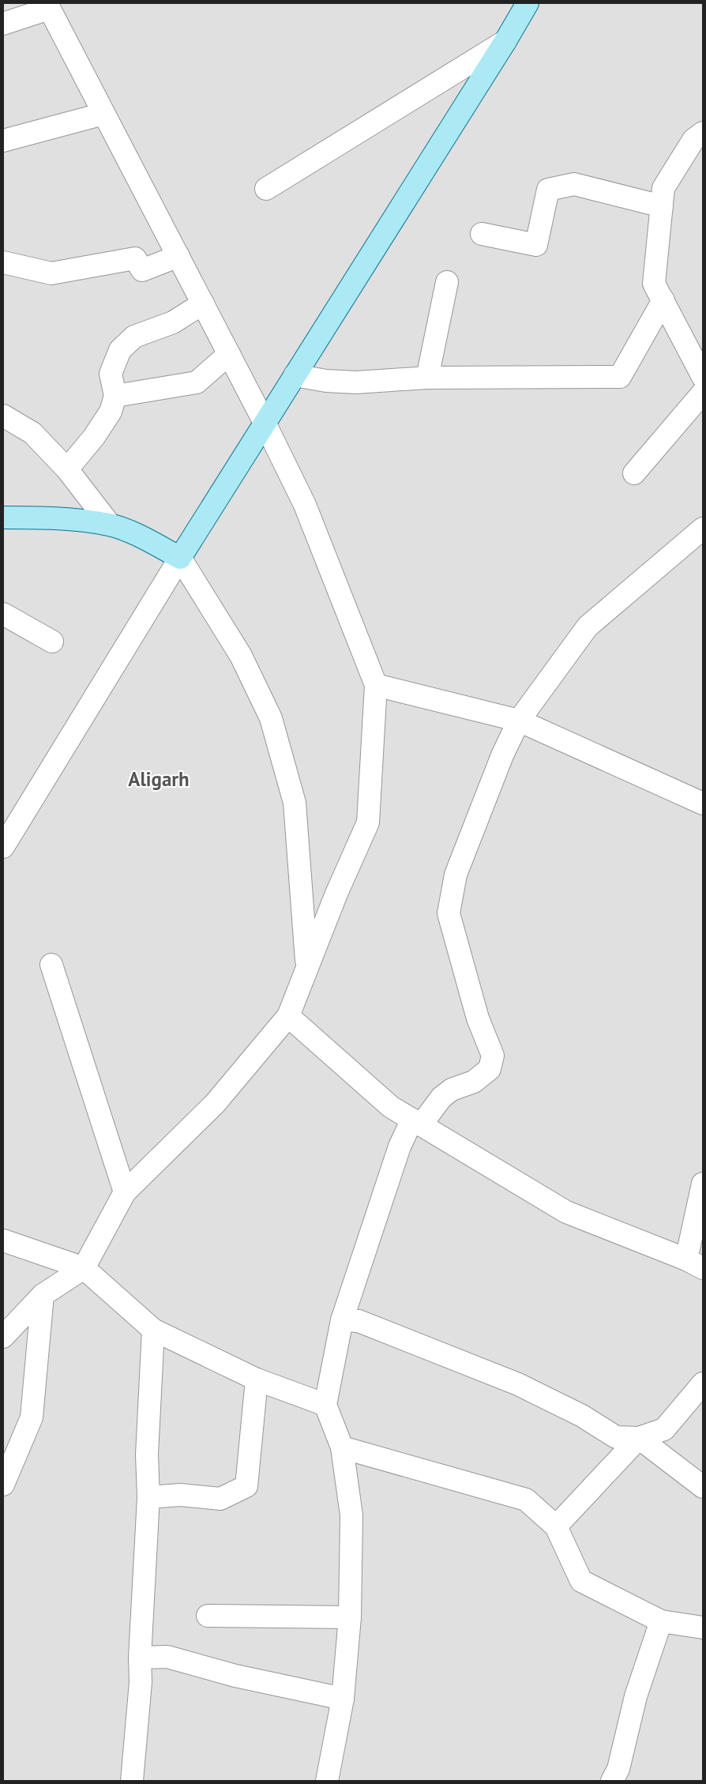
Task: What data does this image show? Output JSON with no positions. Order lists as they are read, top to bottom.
{
  "districts": ["Aligarh"]
}
